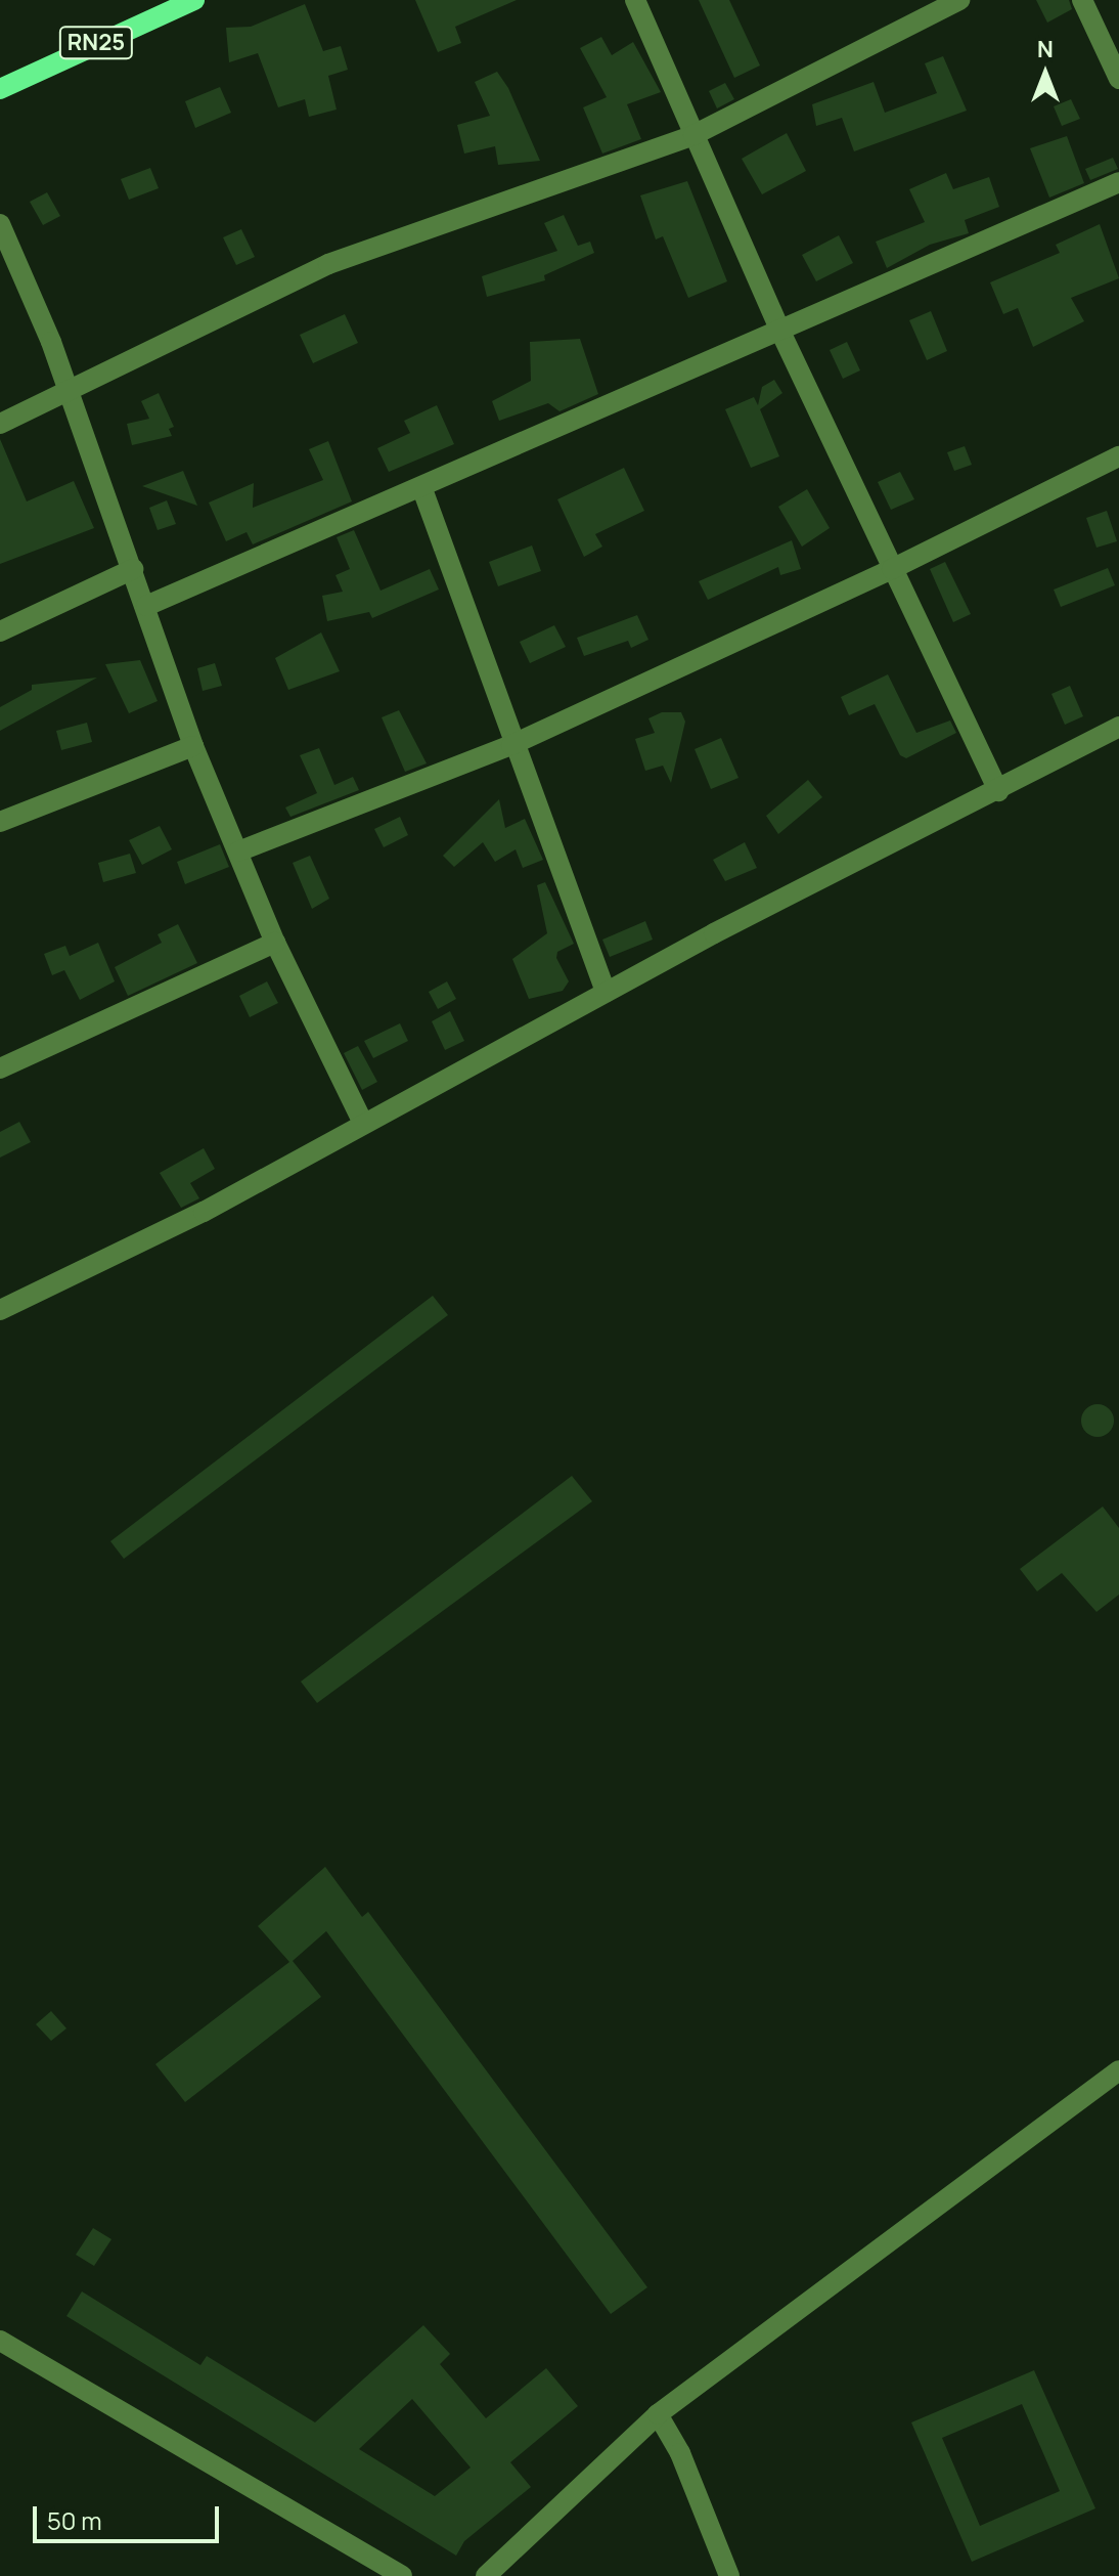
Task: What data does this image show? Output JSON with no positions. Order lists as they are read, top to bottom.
{
  "streets": {
    "main road": ["RN25"]
  },
  "scale_bar": "50 m",
  "north": "top"
}
